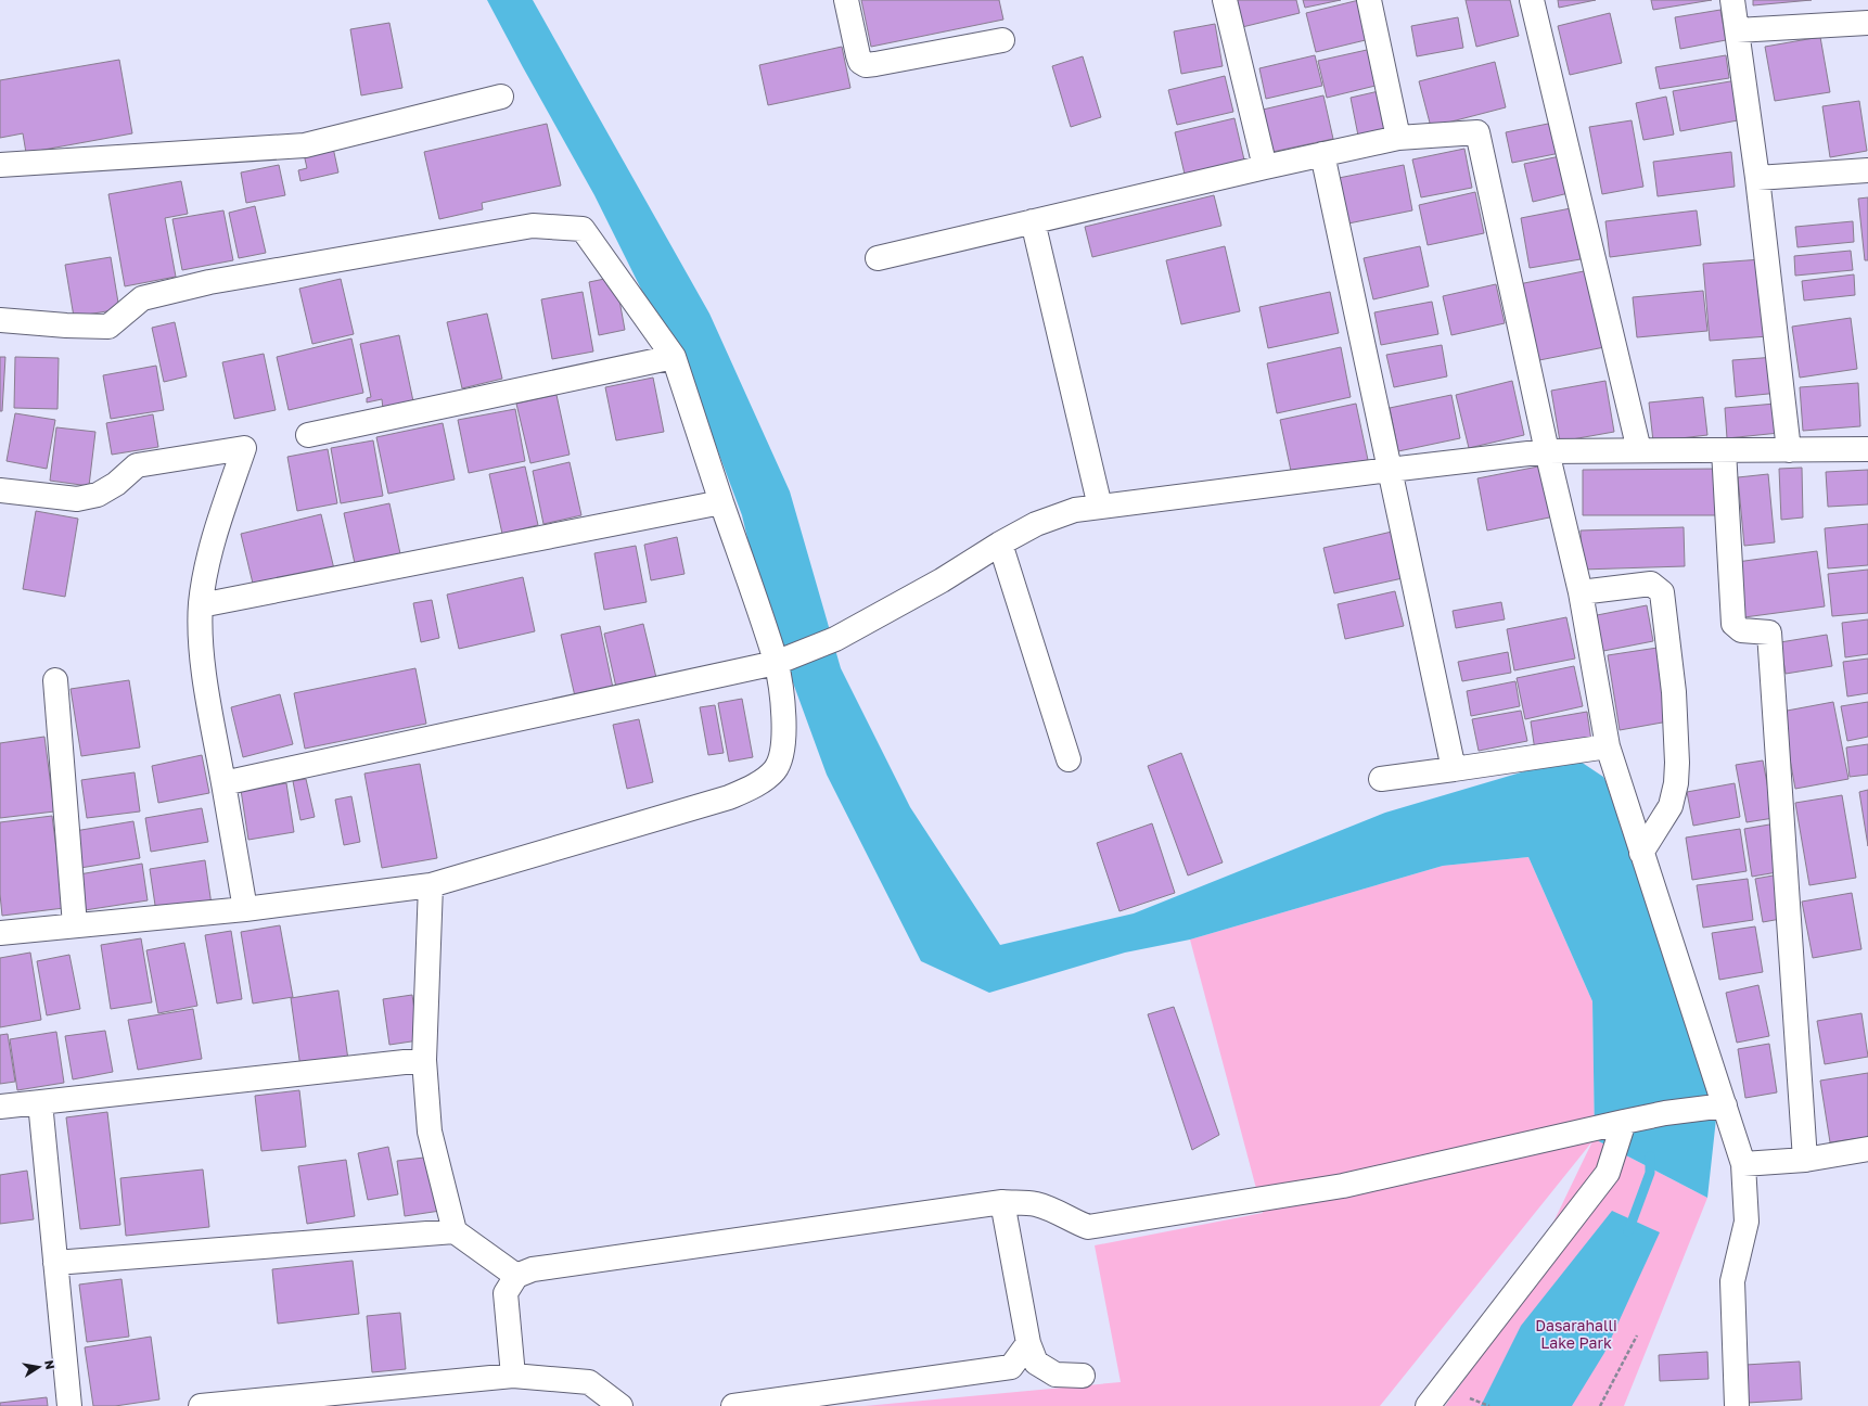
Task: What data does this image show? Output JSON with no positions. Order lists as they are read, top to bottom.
{
  "parks": ["Dasarahalli Lake Park"],
  "north": "right"
}
